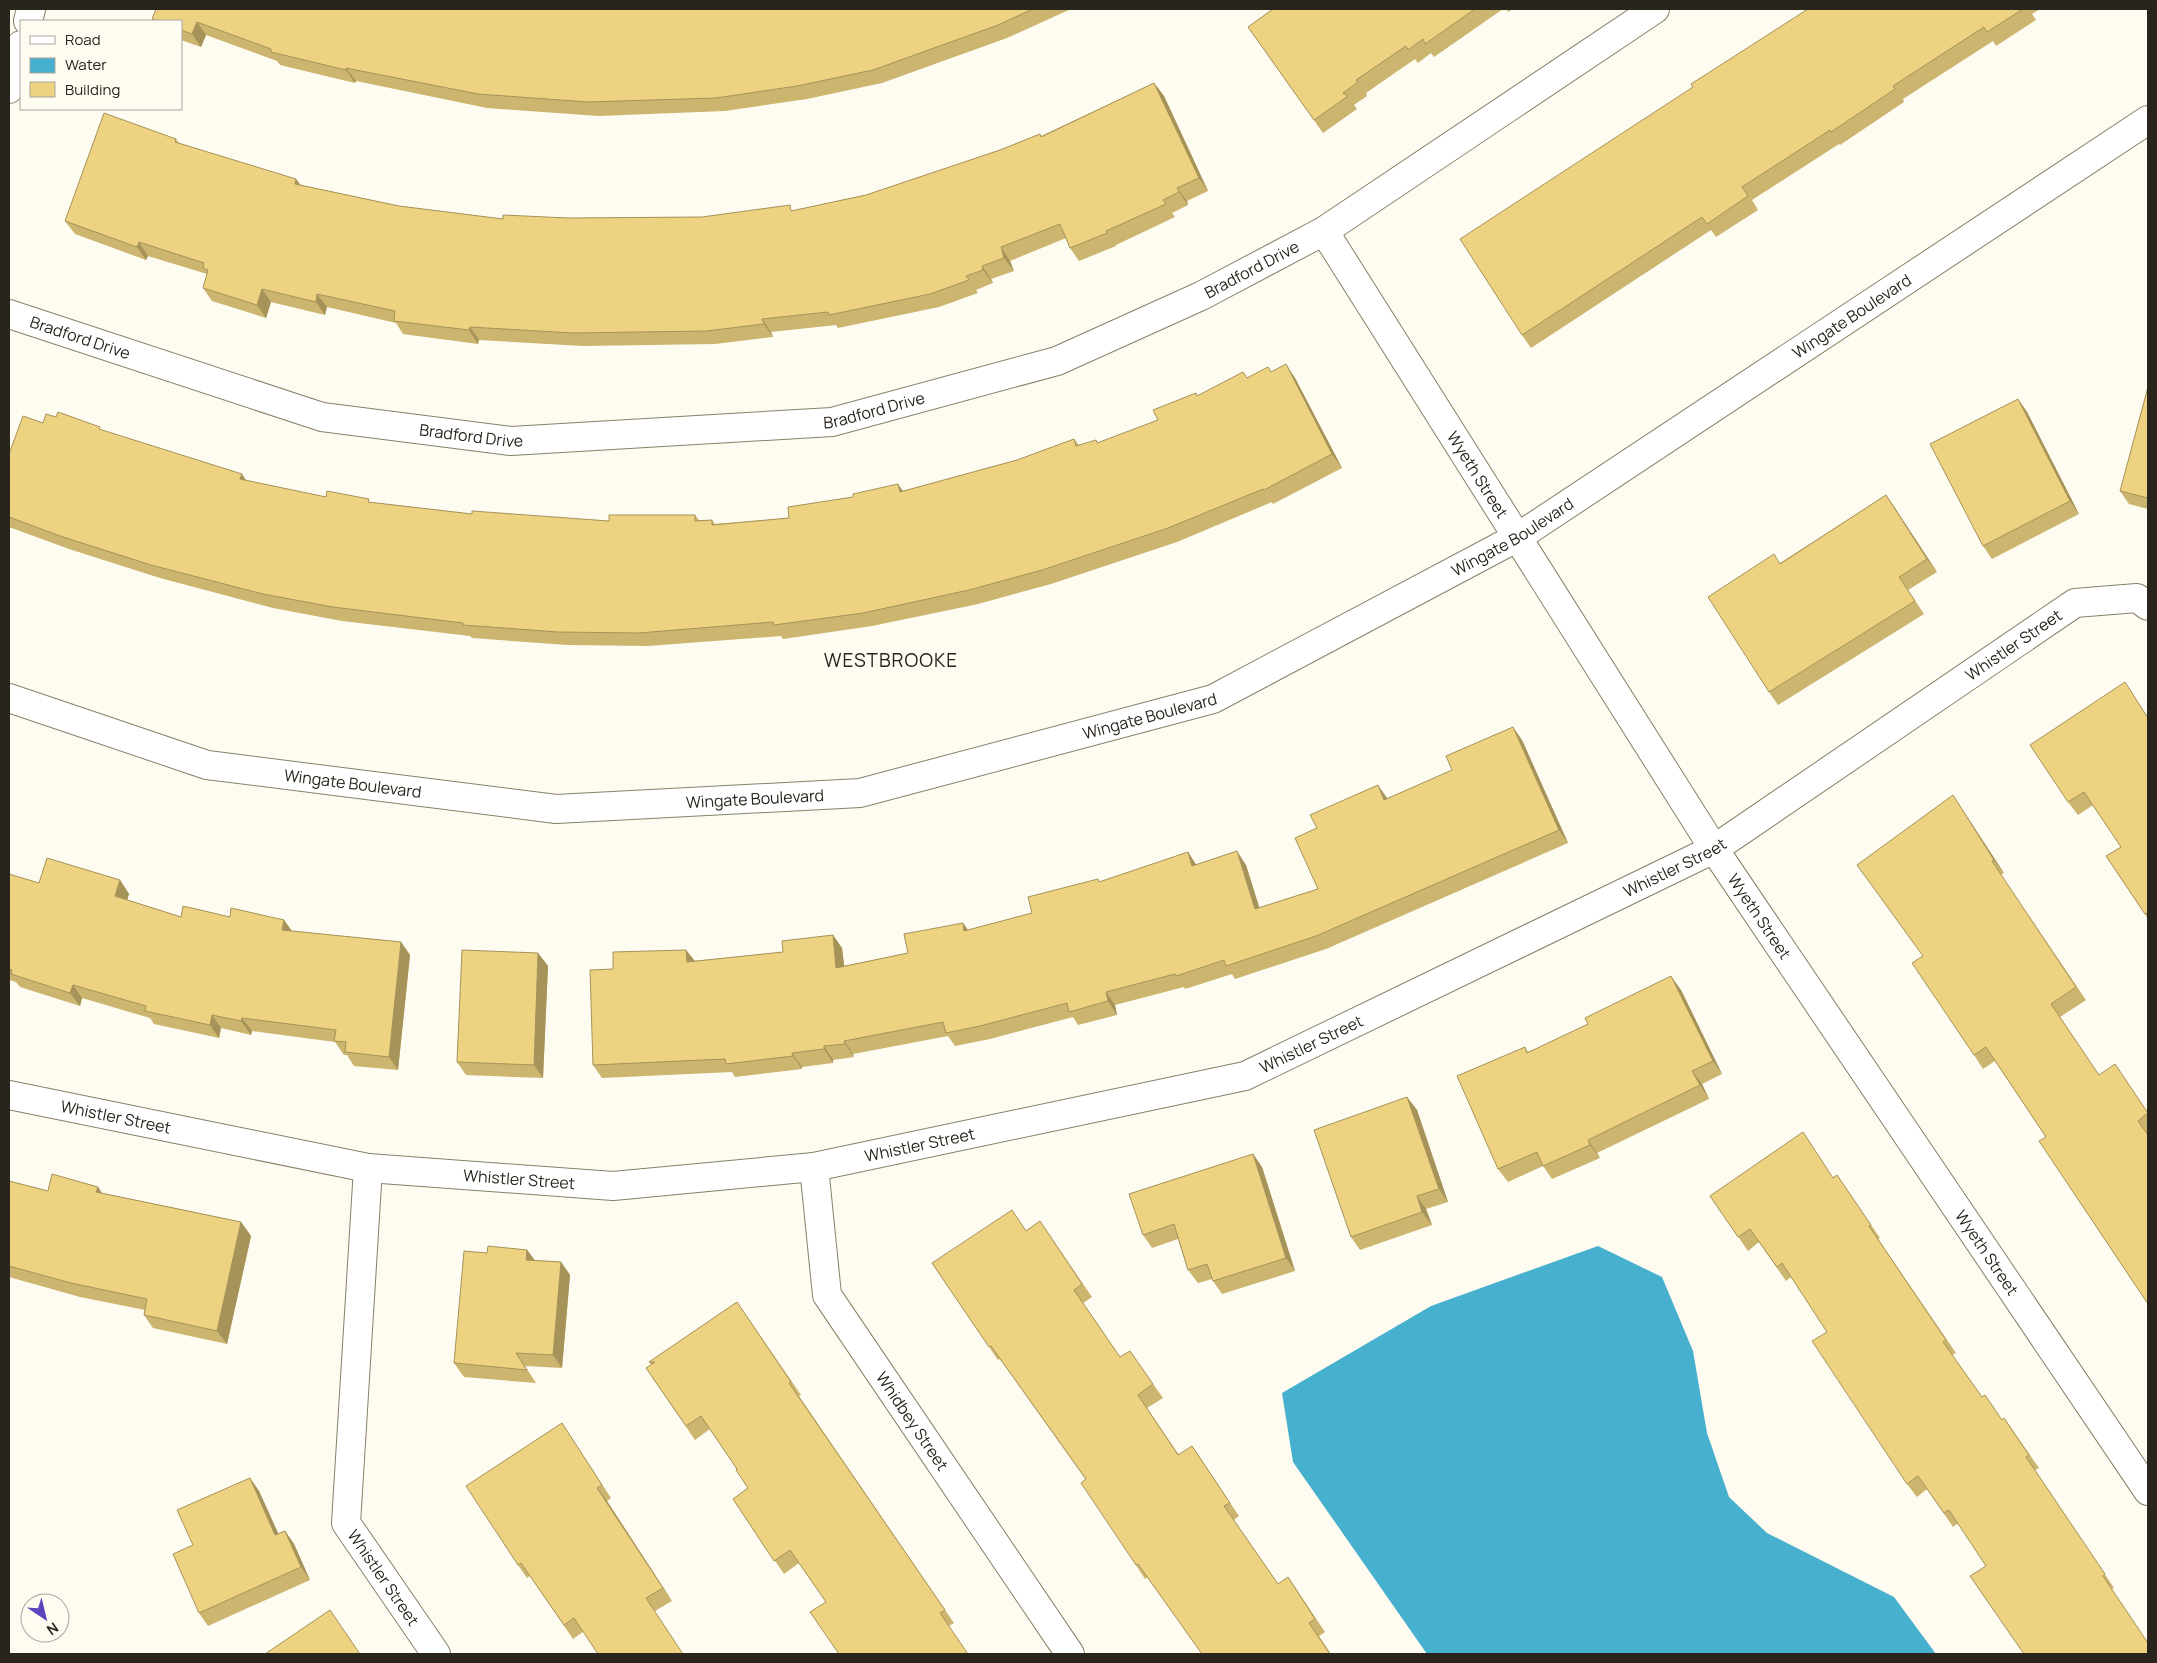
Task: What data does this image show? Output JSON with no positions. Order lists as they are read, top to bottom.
{
  "streets": {
    "street": [
      "Bradford Drive",
      "Wingate Boulevard",
      "Wyeth Street",
      "Whistler Street",
      "Whidbey Street"
    ]
  },
  "crossings": [
    ["Bradford Drive", "Wyeth Street"],
    ["Wingate Boulevard", "Wyeth Street"],
    ["Wyeth Street", "Whistler Street"],
    ["Whistler Street", "Whidbey Street"]
  ],
  "districts": ["WESTBROOKE"],
  "legend": ["Road", "Water", "Building"],
  "north": "bottom right"
}
